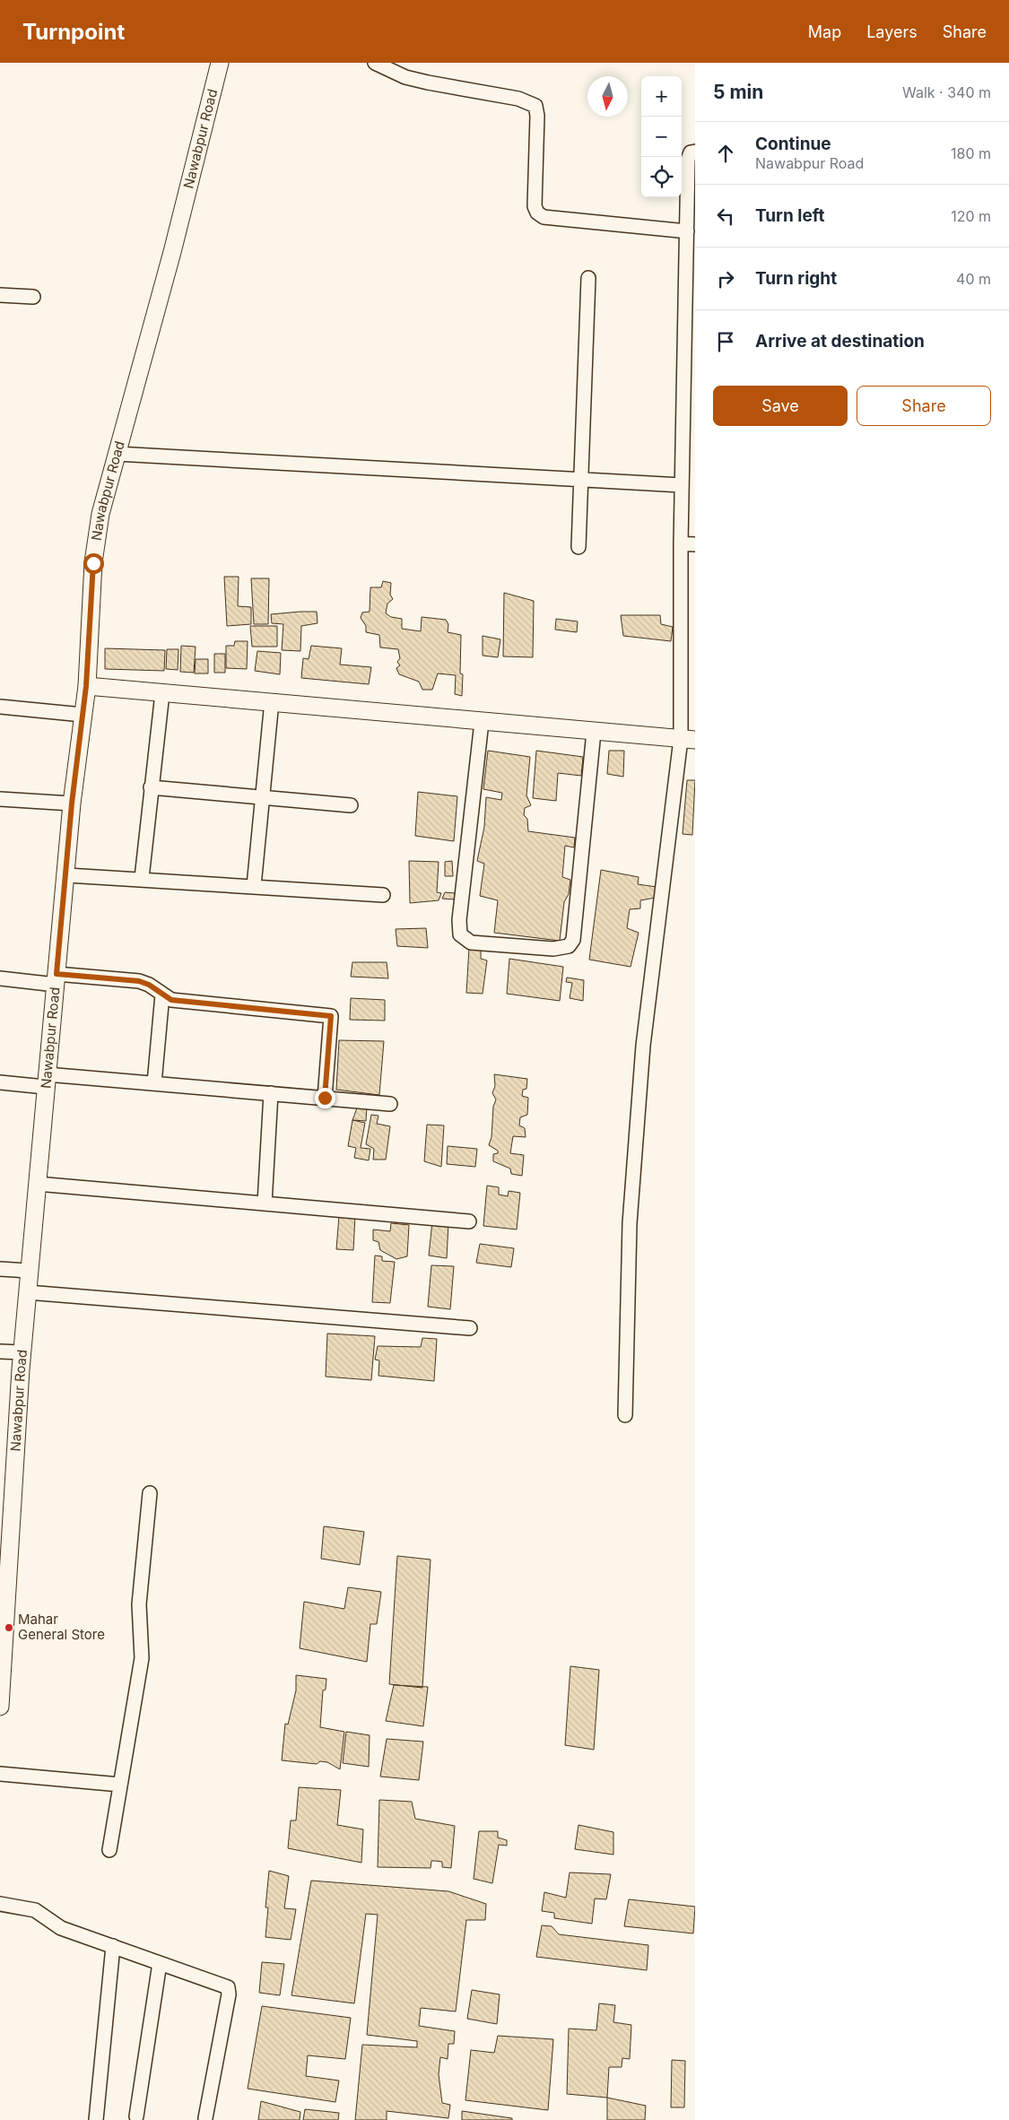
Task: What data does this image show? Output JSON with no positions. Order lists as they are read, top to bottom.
{
  "streets": {
    "street": ["Nawabpur Road"]
  },
  "places": ["Mahar General Store"],
  "north": "bottom",
  "page": {
    "header": "Turnpoint",
    "nav": ["Map", "Layers", "Share"],
    "heading": ["5 min", "Walk · 340 m"],
    "map_buttons": ["+", "−"],
    "list": [
      ["Continue", "Nawabpur Road", "180 m"],
      ["Turn left", "120 m"],
      ["Turn right", "40 m"],
      "Arrive at destination"
    ],
    "buttons": ["Save", "Share"]
  }
}
